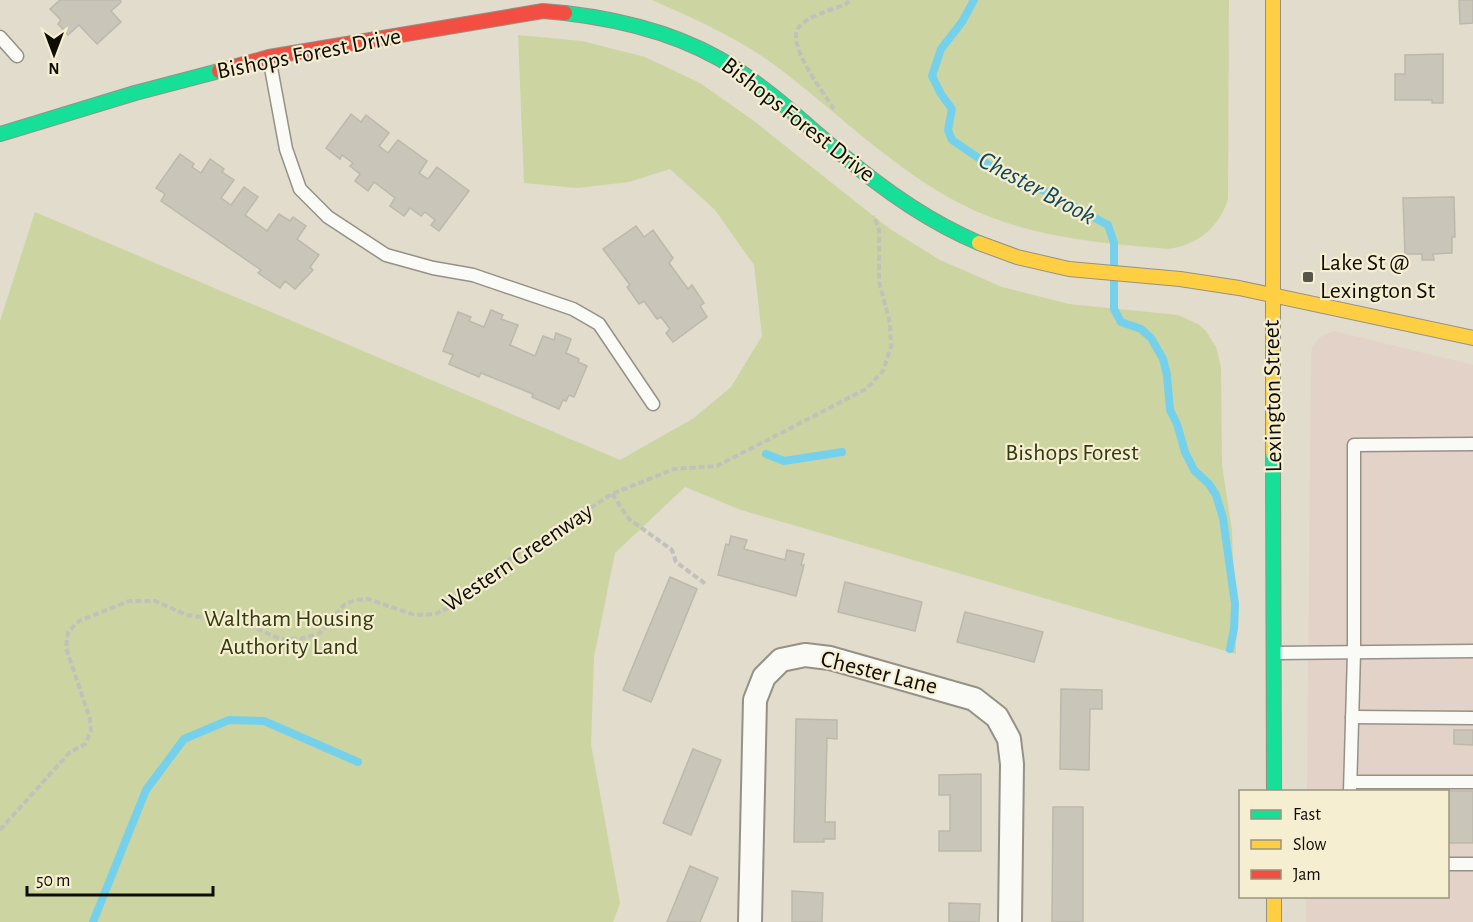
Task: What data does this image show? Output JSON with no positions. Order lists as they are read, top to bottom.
{
  "streets": {
    "street": ["Bishops Forest Drive", "Lexington Street", "Chester Lane"],
    "path": ["Western Greenway"]
  },
  "crossings": [
    ["Bishops Forest Drive", "Lexington Street"]
  ],
  "water": ["Chester Brook"],
  "parks": ["Bishops Forest", "Waltham Housing Authority Land"],
  "places": {
    "transit": ["Lake St @ Lexington St"]
  },
  "legend": ["Fast", "Slow", "Jam"],
  "scale_bar": "50 m",
  "north": "bottom"
}
